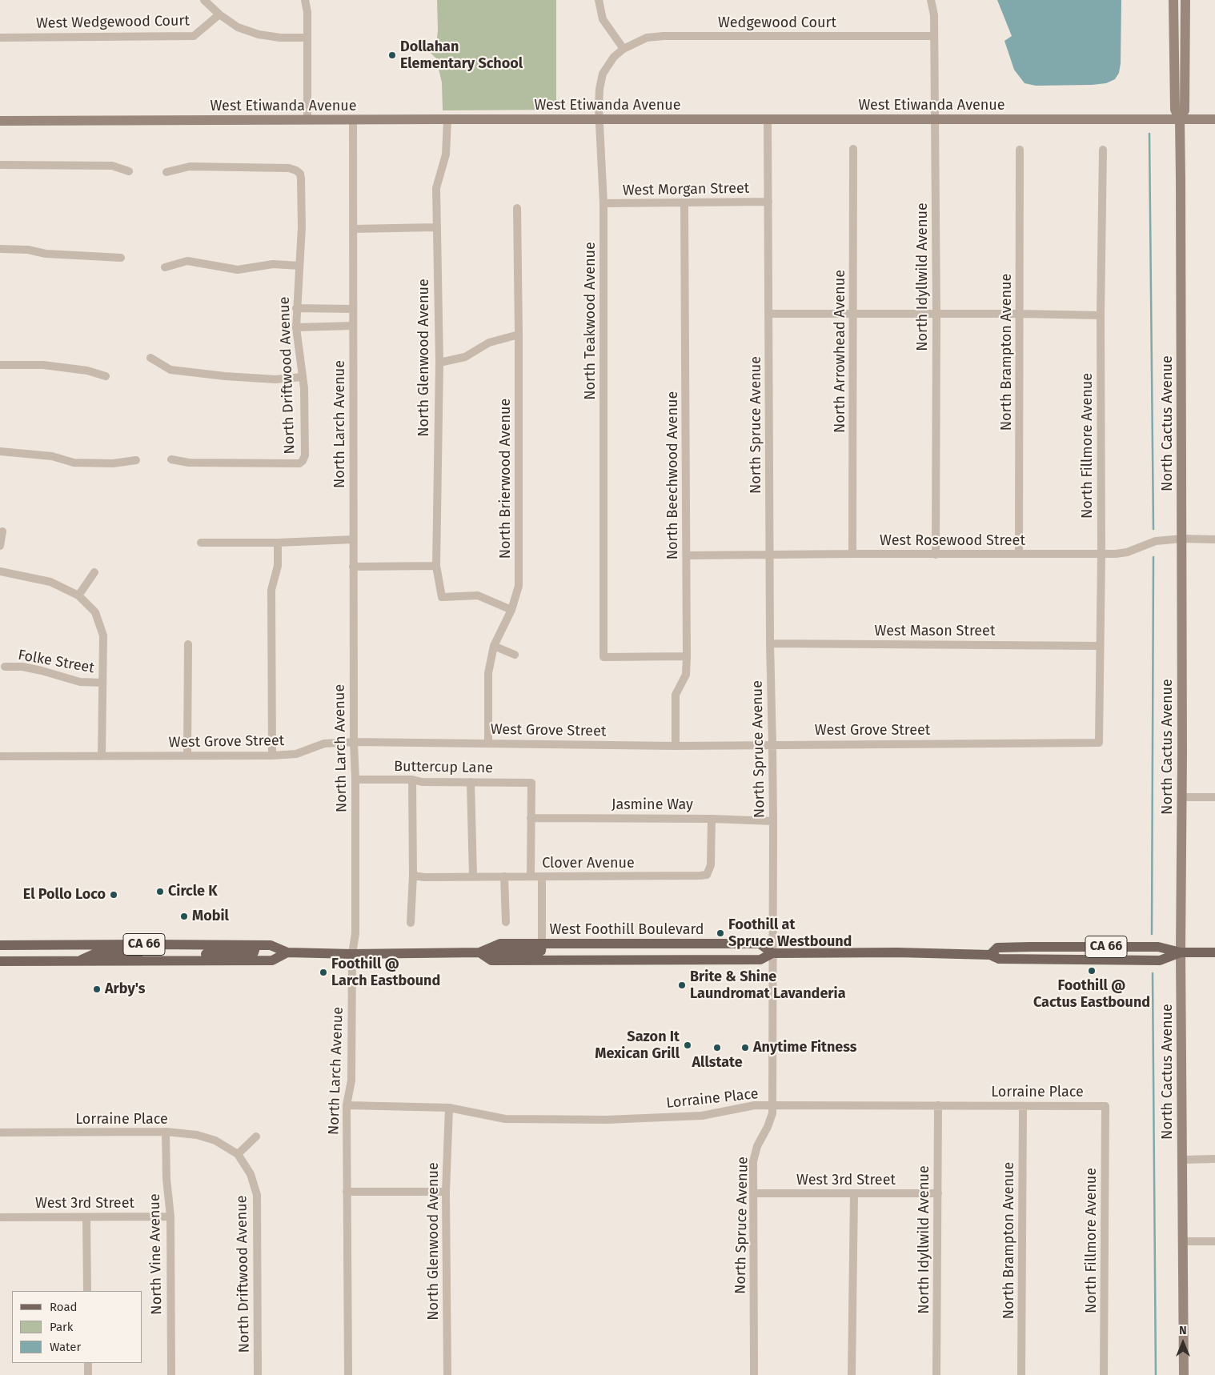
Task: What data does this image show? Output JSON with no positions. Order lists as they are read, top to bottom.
{
  "streets": {
    "main road": [
      "West Etiwanda Avenue",
      "North Cactus Avenue",
      "West Foothill Boulevard",
      "CA 66"
    ],
    "street": [
      "West Wedgewood Court",
      "Wedgewood Court",
      "West Morgan Street",
      "North Idyllwild Avenue",
      "North Teakwood Avenue",
      "North Arrowhead Avenue",
      "North Brampton Avenue",
      "North Glenwood Avenue",
      "North Driftwood Avenue",
      "North Larch Avenue",
      "North Spruce Avenue",
      "North Fillmore Avenue",
      "North Beechwood Avenue",
      "North Brierwood Avenue",
      "West Rosewood Street",
      "West Mason Street",
      "Folke Street",
      "West Grove Street",
      "Buttercup Lane",
      "Jasmine Way",
      "Clover Avenue",
      "Lorraine Place",
      "West 3rd Street",
      "North Vine Avenue"
    ]
  },
  "crossings": [
    ["Wedgewood Court", "North Idyllwild Avenue"],
    ["Wedgewood Court", "North Teakwood Avenue"],
    ["West Etiwanda Avenue", "North Idyllwild Avenue"],
    ["West Etiwanda Avenue", "North Teakwood Avenue"],
    ["West Etiwanda Avenue", "North Glenwood Avenue"],
    ["West Etiwanda Avenue", "North Cactus Avenue"],
    ["West Etiwanda Avenue", "North Larch Avenue"],
    ["West Etiwanda Avenue", "North Spruce Avenue"],
    ["West Morgan Street", "North Teakwood Avenue"],
    ["West Morgan Street", "North Spruce Avenue"],
    ["West Morgan Street", "North Beechwood Avenue"],
    ["North Idyllwild Avenue", "West Rosewood Street"],
    ["North Idyllwild Avenue", "Lorraine Place"],
    ["North Idyllwild Avenue", "West 3rd Street"],
    ["North Teakwood Avenue", "North Beechwood Avenue"],
    ["North Arrowhead Avenue", "West Rosewood Street"],
    ["North Brampton Avenue", "West Rosewood Street"],
    ["North Brampton Avenue", "Lorraine Place"],
    ["North Glenwood Avenue", "North Brierwood Avenue"],
    ["North Glenwood Avenue", "Lorraine Place"],
    ["North Driftwood Avenue", "Lorraine Place"],
    ["North Cactus Avenue", "West Rosewood Street"],
    ["North Cactus Avenue", "West Foothill Boulevard"],
    ["North Larch Avenue", "West Grove Street"],
    ["North Larch Avenue", "Buttercup Lane"],
    ["North Larch Avenue", "West Foothill Boulevard"],
    ["North Larch Avenue", "Lorraine Place"],
    ["North Spruce Avenue", "West Rosewood Street"],
    ["North Spruce Avenue", "West Mason Street"],
    ["North Spruce Avenue", "West Grove Street"],
    ["North Spruce Avenue", "Jasmine Way"],
    ["North Spruce Avenue", "West Foothill Boulevard"],
    ["North Spruce Avenue", "Lorraine Place"],
    ["North Spruce Avenue", "West 3rd Street"],
    ["North Fillmore Avenue", "West Rosewood Street"],
    ["North Fillmore Avenue", "West Mason Street"],
    ["North Fillmore Avenue", "West Grove Street"],
    ["North Fillmore Avenue", "Lorraine Place"],
    ["North Beechwood Avenue", "West Rosewood Street"],
    ["North Beechwood Avenue", "West Grove Street"],
    ["North Brierwood Avenue", "West Grove Street"],
    ["Buttercup Lane", "Jasmine Way"],
    ["Jasmine Way", "Clover Avenue"],
    ["Lorraine Place", "North Vine Avenue"],
    ["West 3rd Street", "North Vine Avenue"]
  ],
  "places": [
    "Dollahan Elementary School",
    "Circle K",
    "El Pollo Loco",
    "Mobil",
    "Foothill at Spruce Westbound",
    "Foothill @ Cactus Eastbound",
    "Foothill @ Larch Eastbound",
    "Brite & Shine Laundromat Lavanderia",
    "Arby's",
    "Sazon It Mexican Grill",
    "Allstate",
    "Anytime Fitness"
  ],
  "legend": ["Road", "Park", "Water"],
  "north": "top"
}
